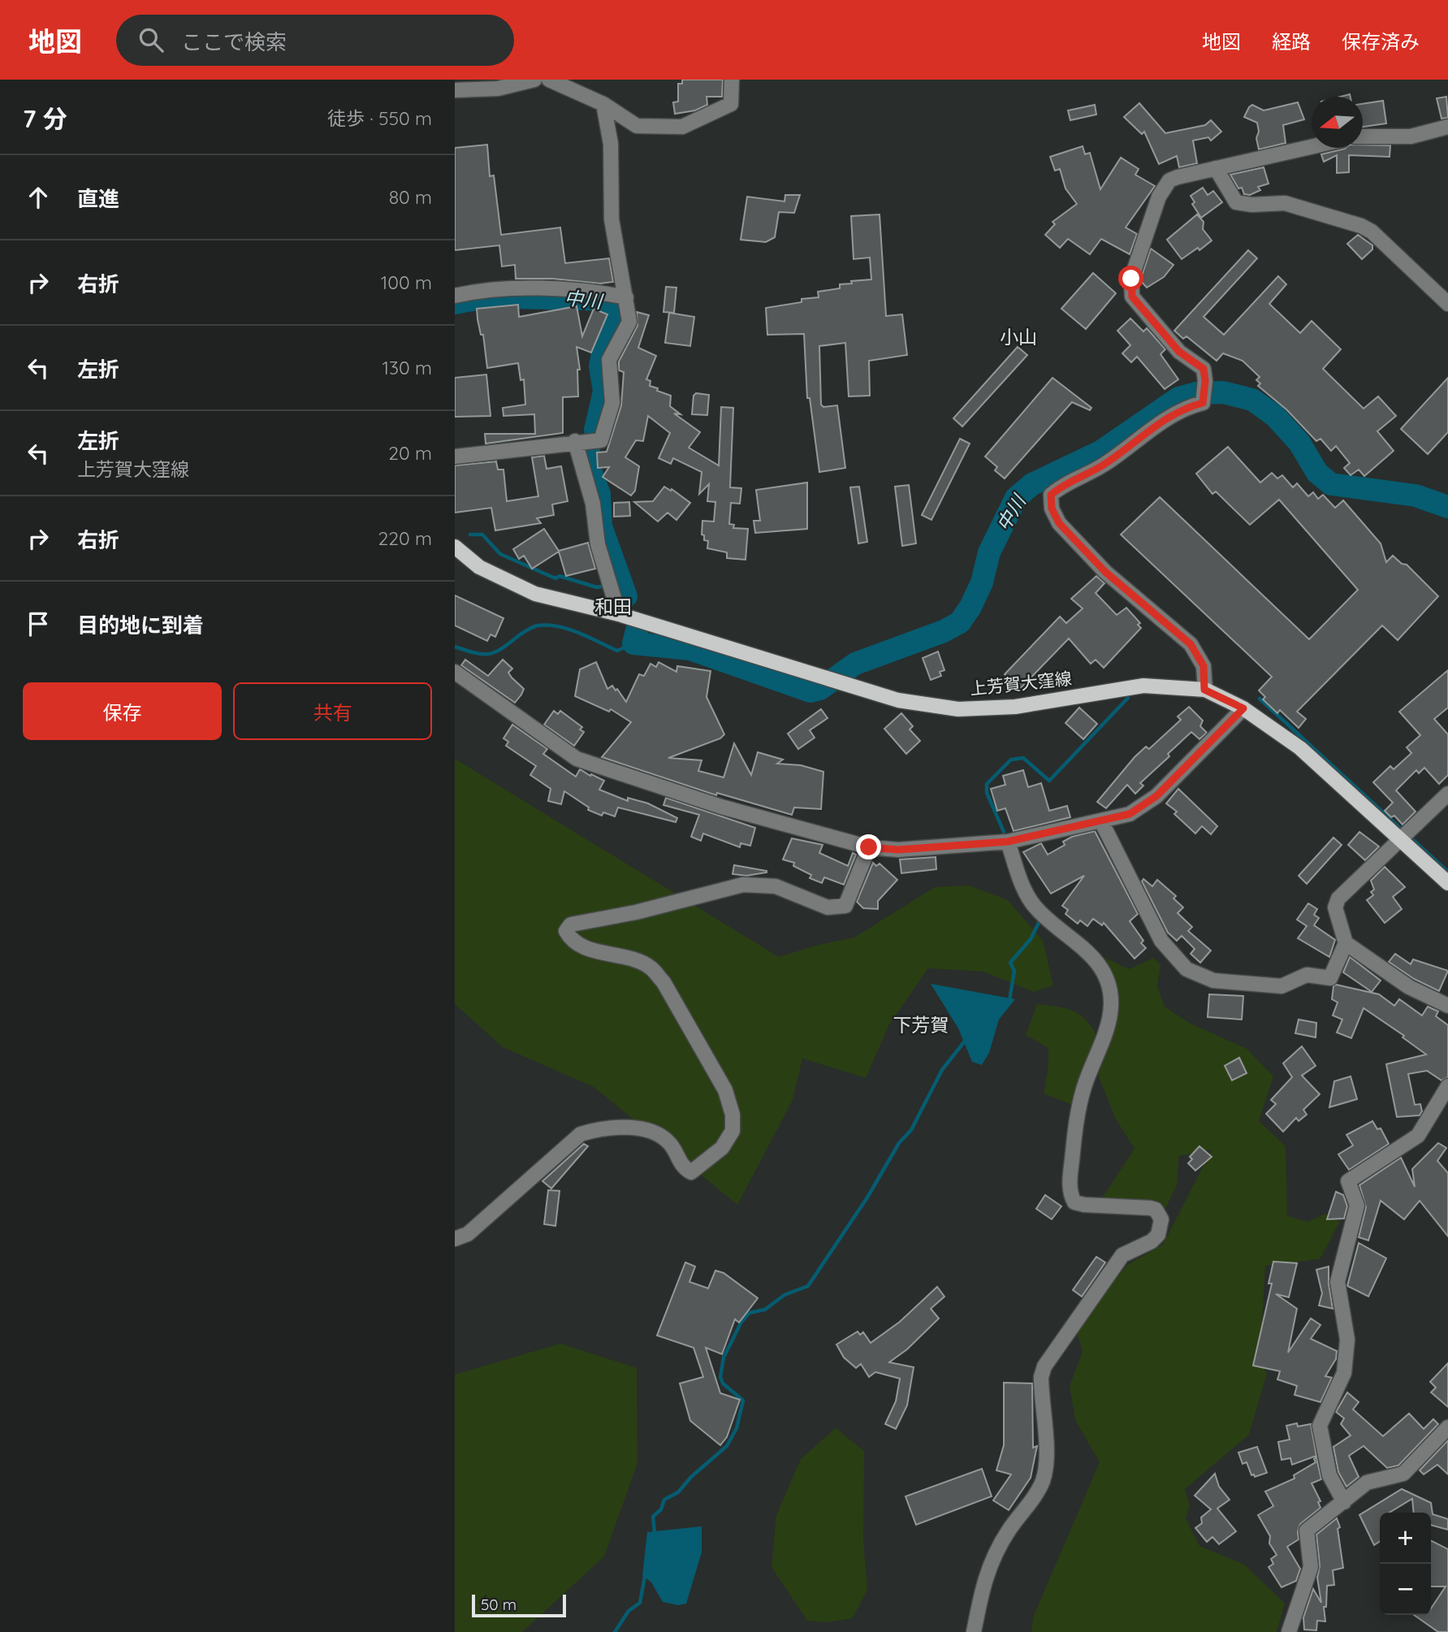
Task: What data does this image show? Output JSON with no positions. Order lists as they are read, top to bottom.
{
  "streets": {
    "main road": ["上芳賀大窪線"]
  },
  "districts": ["小山", "和田", "下芳賀"],
  "water": ["中川"],
  "scale_bar": "50 m",
  "north": "left",
  "page": {
    "header": "地図",
    "search": "ここで検索",
    "nav": ["地図", "経路", "保存済み"],
    "heading": ["7 分", "徒歩 · 550 m"],
    "list": [
      ["直進", "80 m"],
      ["右折", "100 m"],
      ["左折", "130 m"],
      ["左折", "上芳賀大窪線", "20 m"],
      ["右折", "220 m"],
      "目的地に到着"
    ],
    "buttons": ["保存", "共有"],
    "map_buttons": ["+", "−"],
    "scale": "50 m"
  }
}
